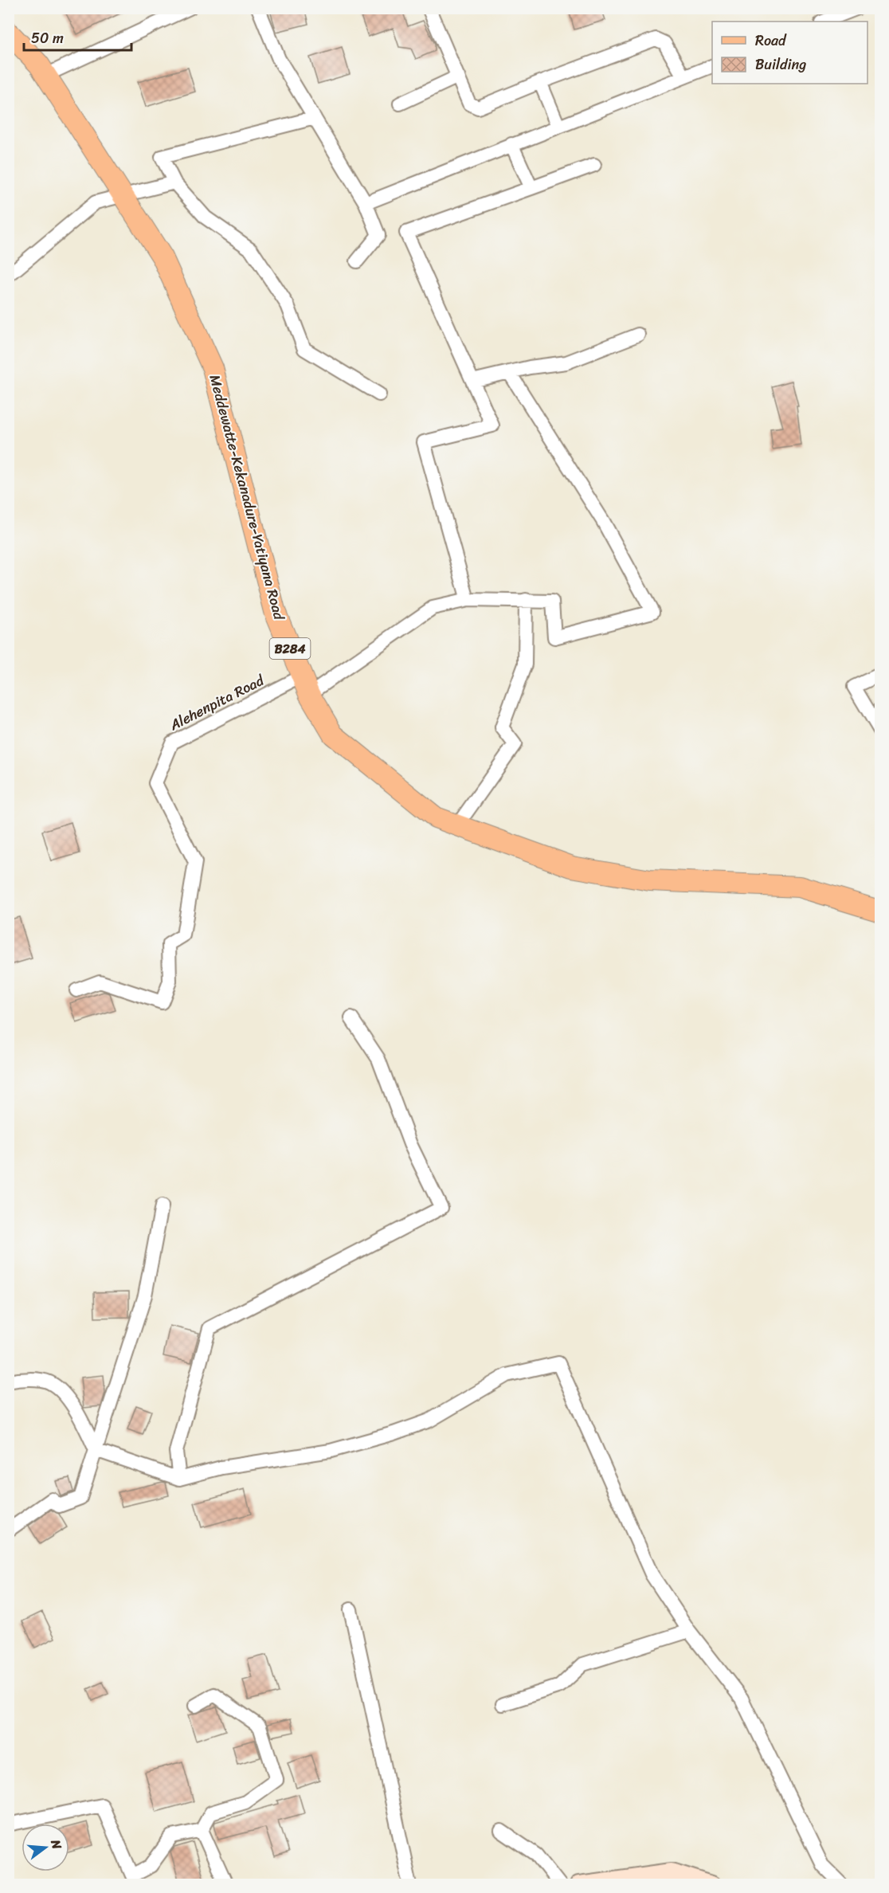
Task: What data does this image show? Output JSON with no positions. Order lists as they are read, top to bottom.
{
  "streets": {
    "main road": ["Meddewatte-Kekanadure-Yatiyana Road", "B284"],
    "street": ["Alehenpita Road"]
  },
  "crossings": [
    ["Meddewatte-Kekanadure-Yatiyana Road", "Alehenpita Road"]
  ],
  "legend": ["Road", "Building"],
  "scale_bar": "50 m",
  "north": "right"
}
